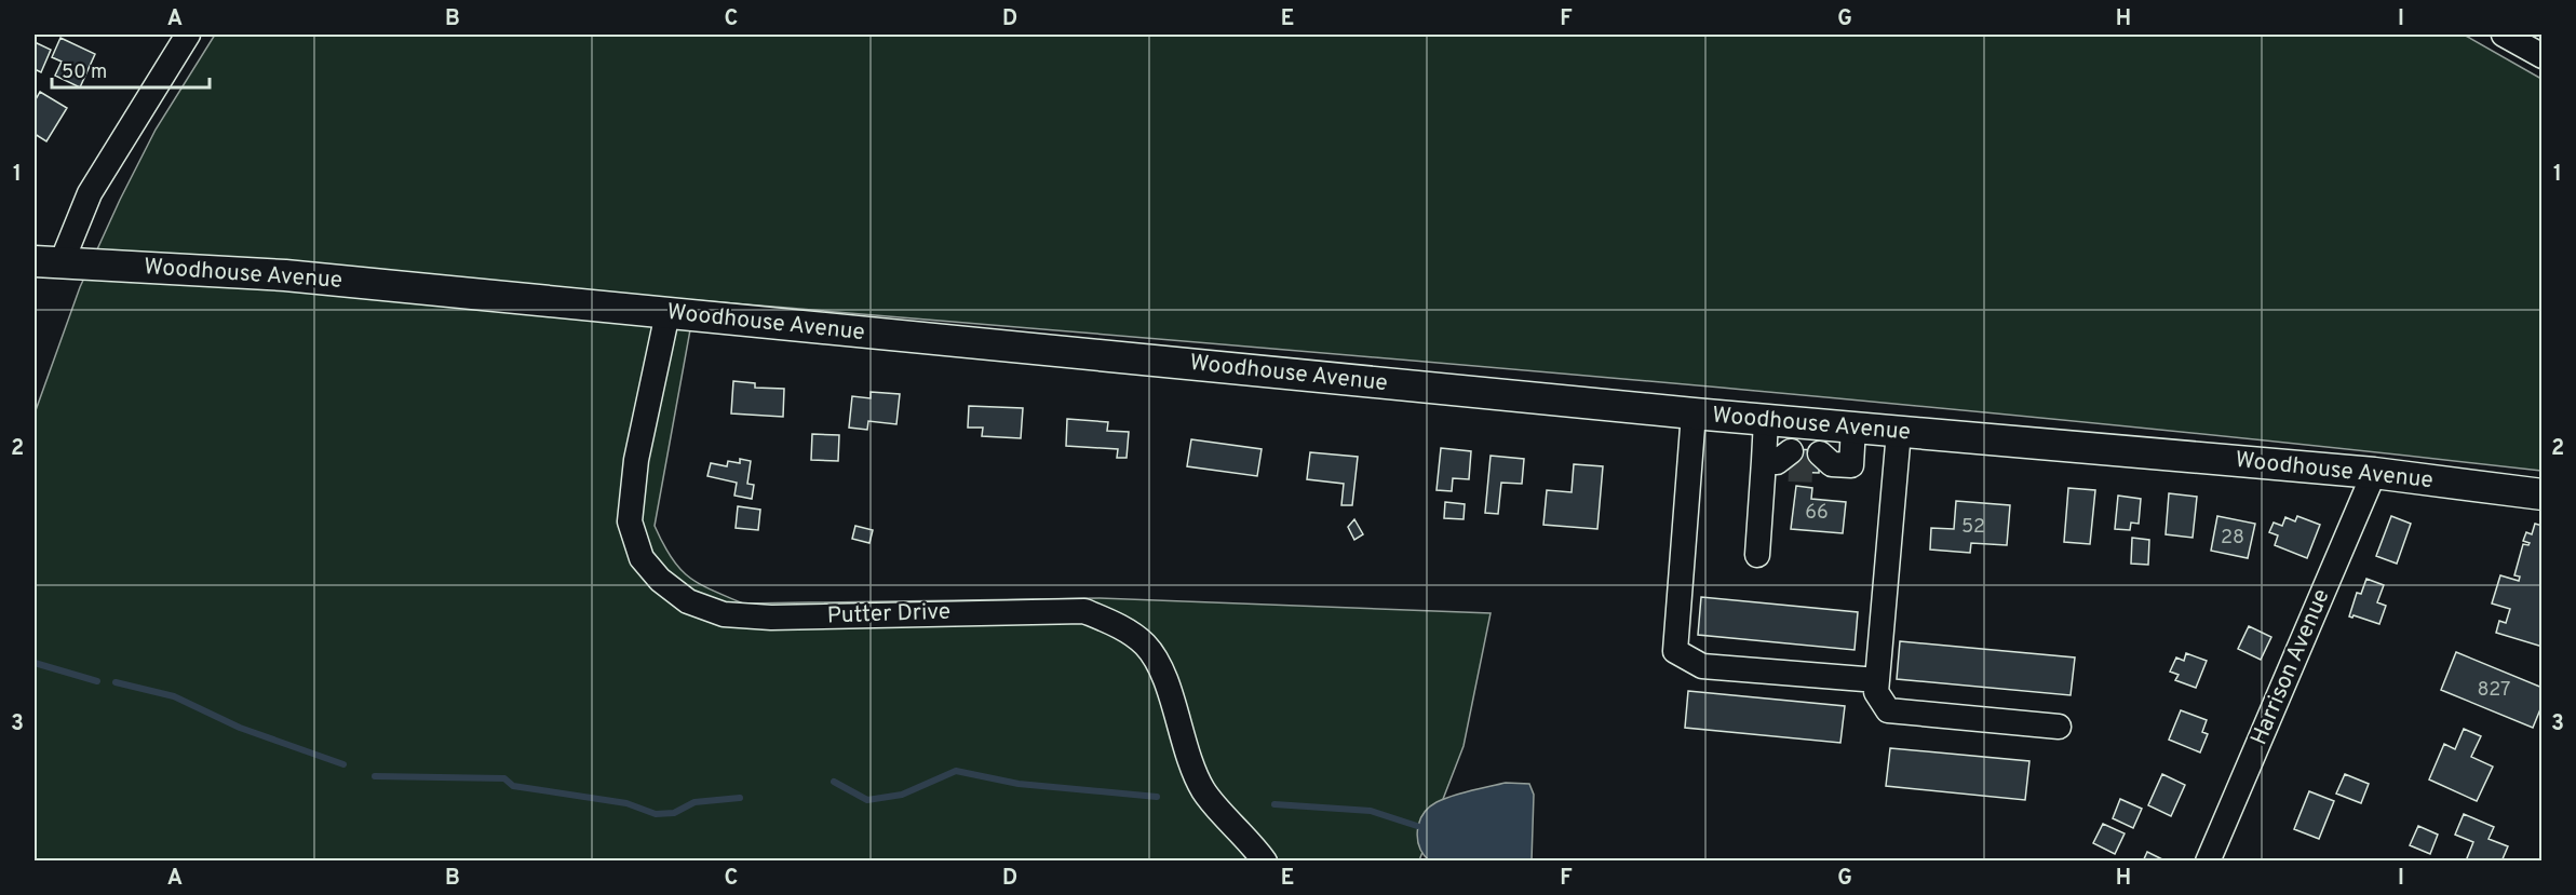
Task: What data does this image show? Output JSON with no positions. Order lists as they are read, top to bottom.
{
  "streets": {
    "main road": ["Woodhouse Avenue"],
    "street": ["Putter Drive", "Harrison Avenue"]
  },
  "crossings": [
    ["Woodhouse Avenue", "Putter Drive"],
    ["Woodhouse Avenue", "Harrison Avenue"]
  ],
  "house_numbers": [
    "66",
    "52",
    "28",
    "827"
  ],
  "scale_bar": "50 m",
  "grid": {
    "columns": [
      "A",
      "B",
      "C",
      "D",
      "E",
      "F",
      "G",
      "H",
      "I"
    ],
    "rows": ["1", "2", "3"]
  }
}
